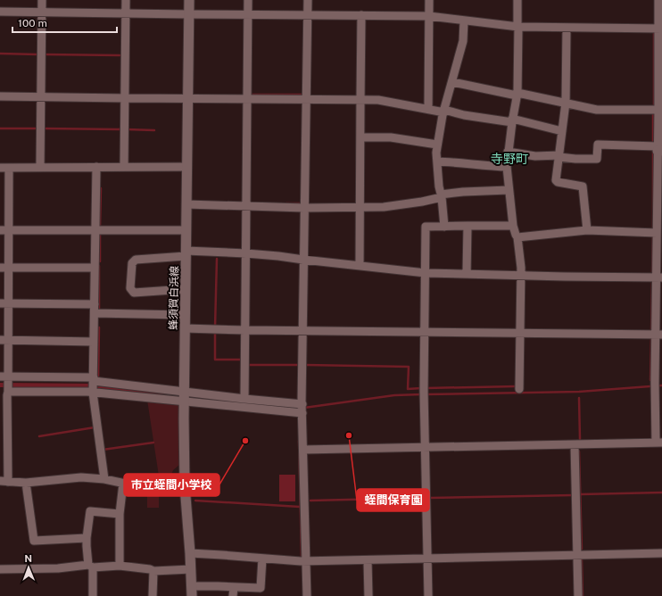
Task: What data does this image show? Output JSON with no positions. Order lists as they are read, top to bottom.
{
  "streets": {
    "main road": ["蜂須賀白浜線"]
  },
  "districts": ["寺野町"],
  "places": ["蛭間保育園", "市立蛭間小学校"],
  "scale_bar": "100 m",
  "north": "top"
}
